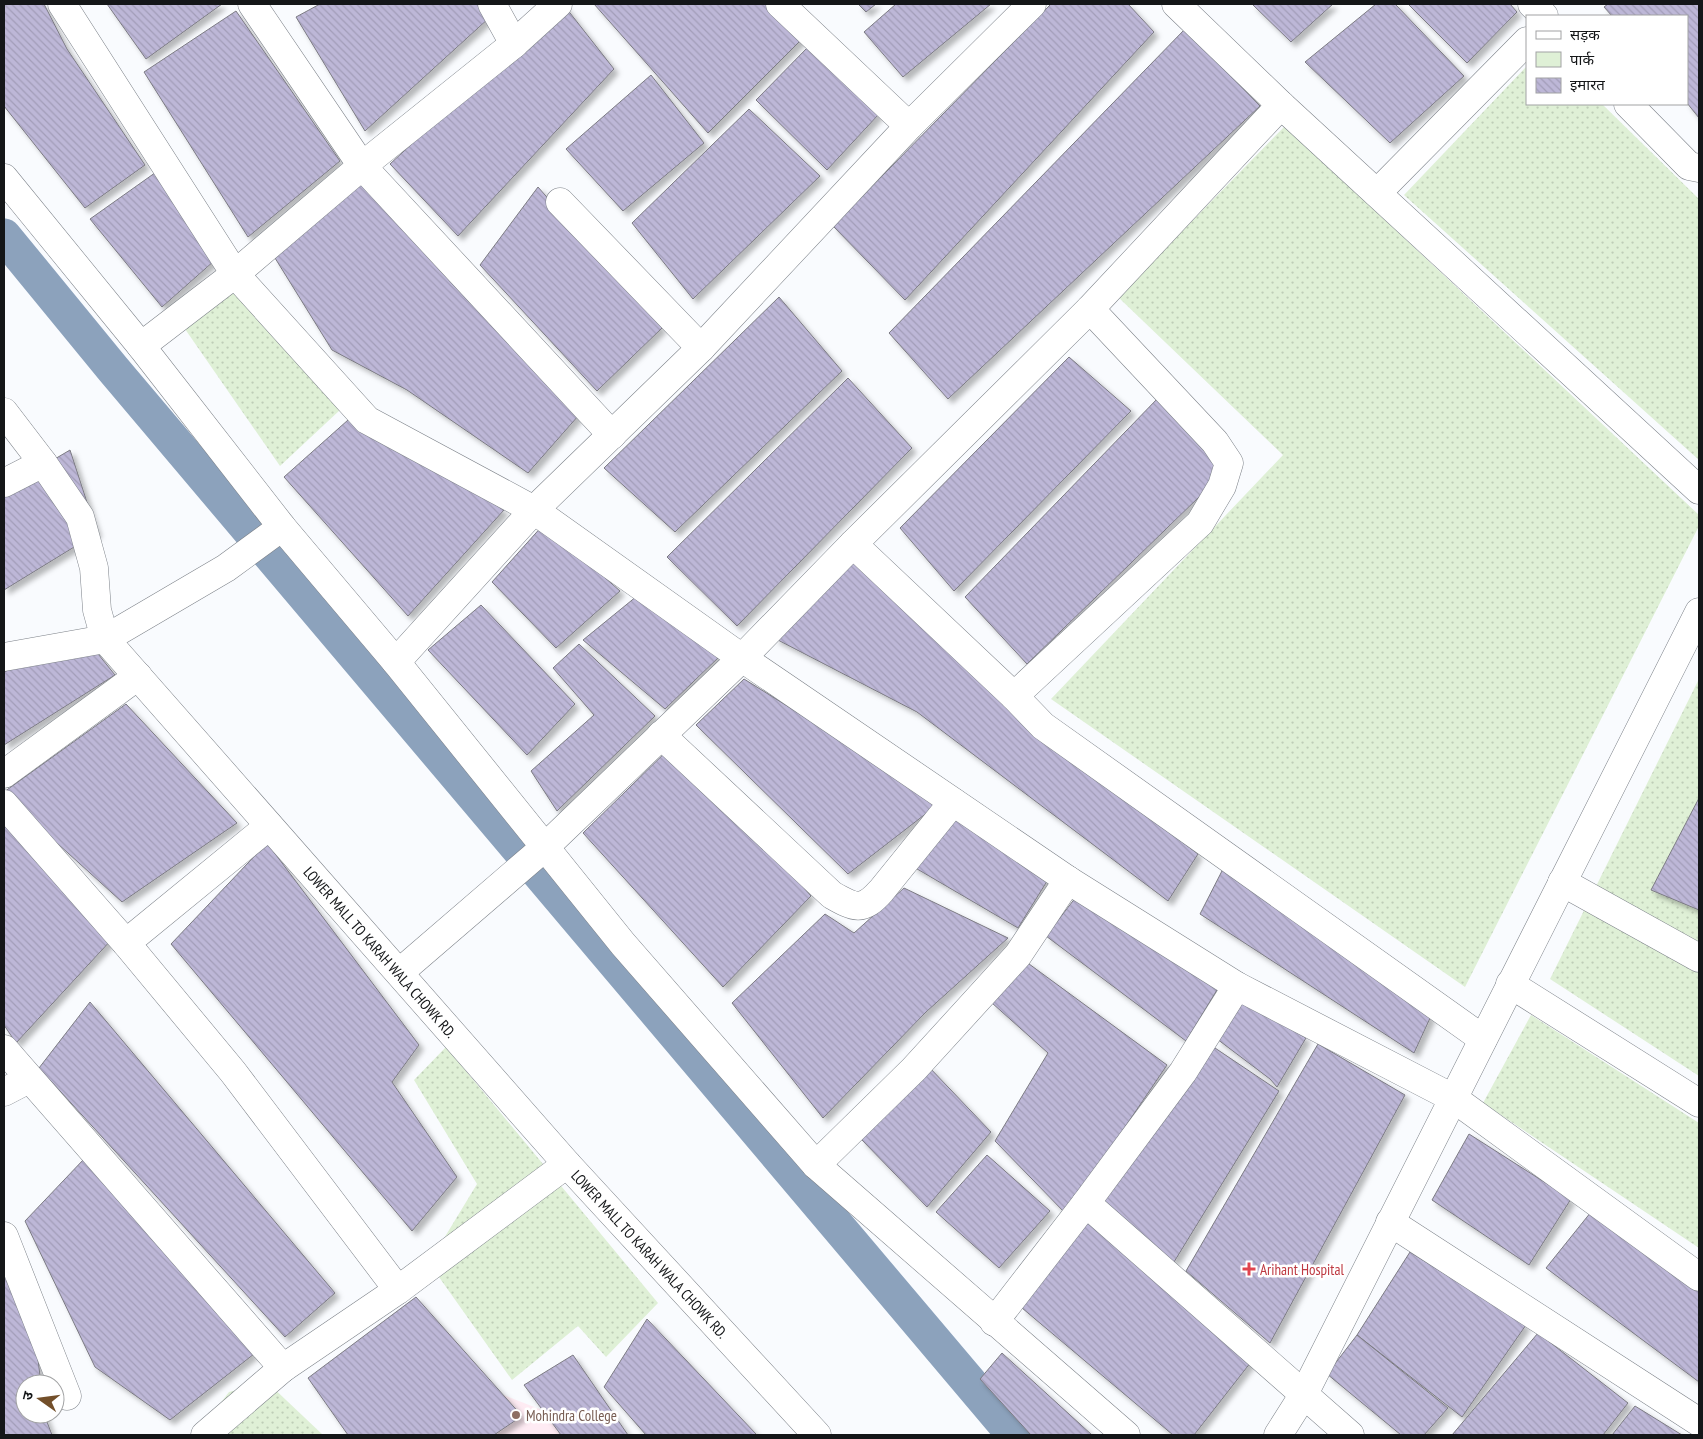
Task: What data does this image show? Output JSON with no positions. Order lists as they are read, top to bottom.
{
  "streets": {
    "street": ["LOWER MALL TO KARAH WALA CHOWK RD."]
  },
  "places": {
    "health": ["Arihant Hospital"],
    "other": ["Mohindra College"]
  },
  "legend": ["सड़क", "पार्क", "इमारत"],
  "north": "left"
}
